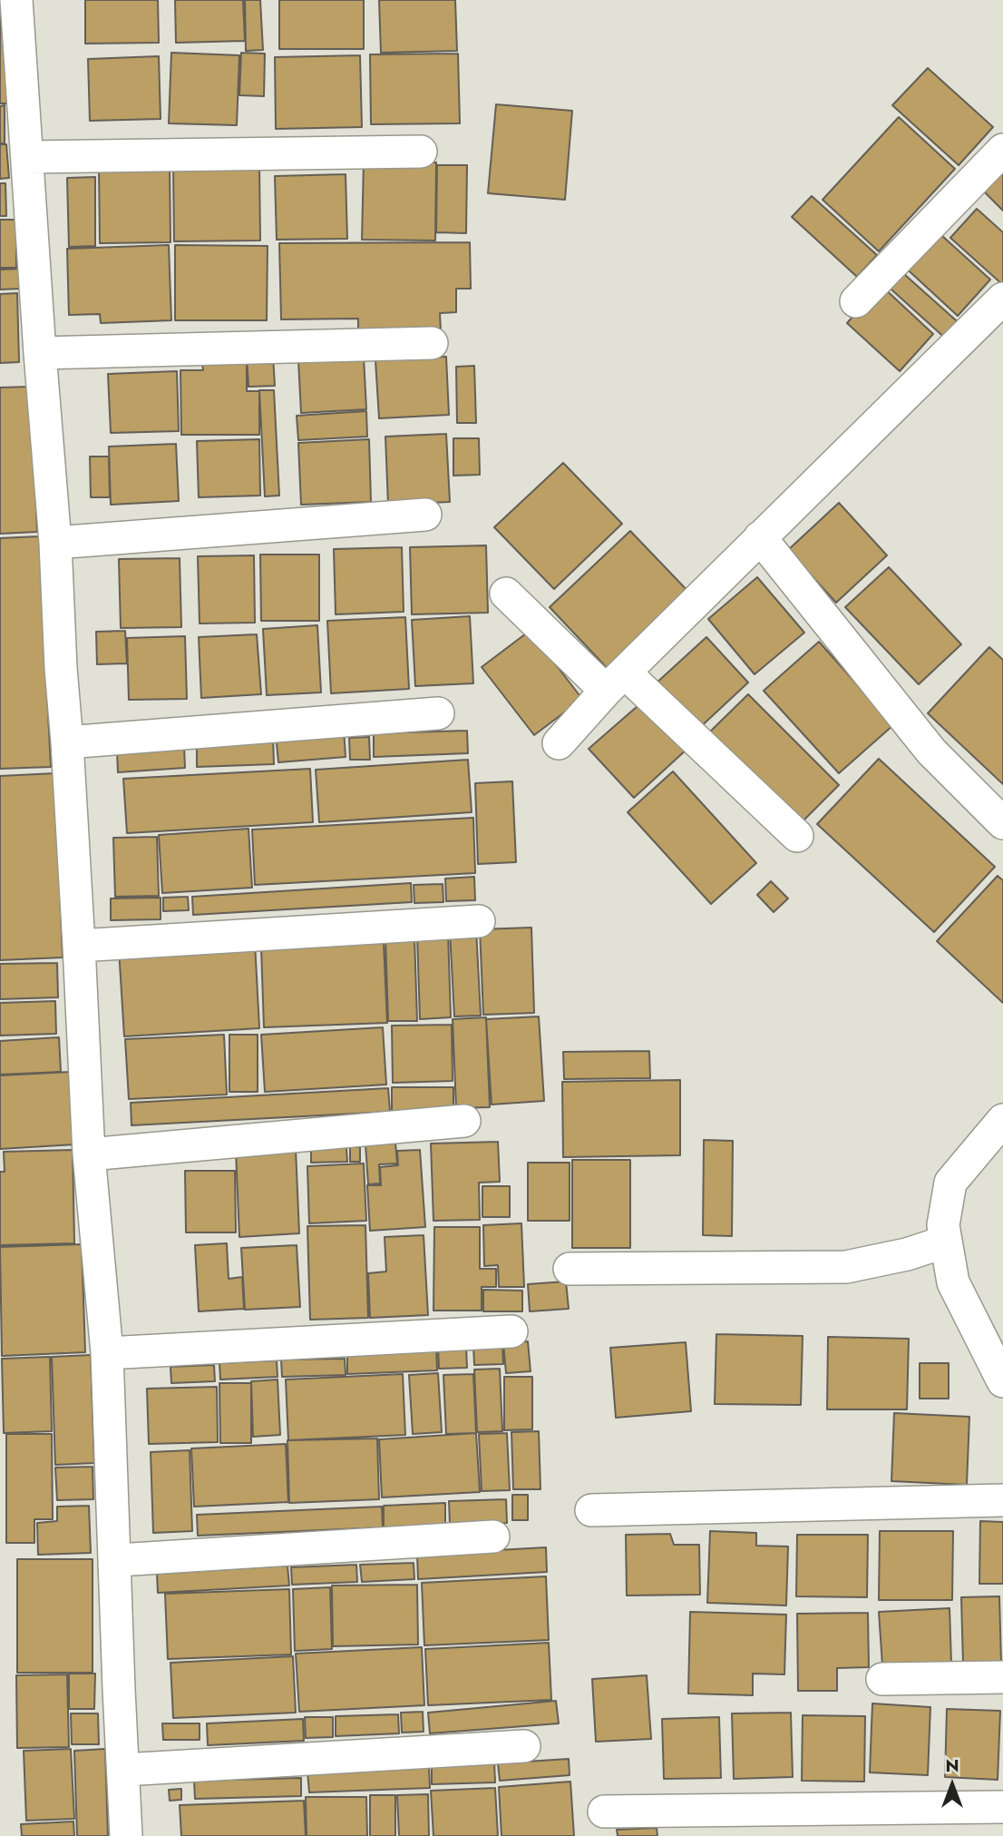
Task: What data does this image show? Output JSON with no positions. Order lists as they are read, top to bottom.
{
  "north": "top"
}
